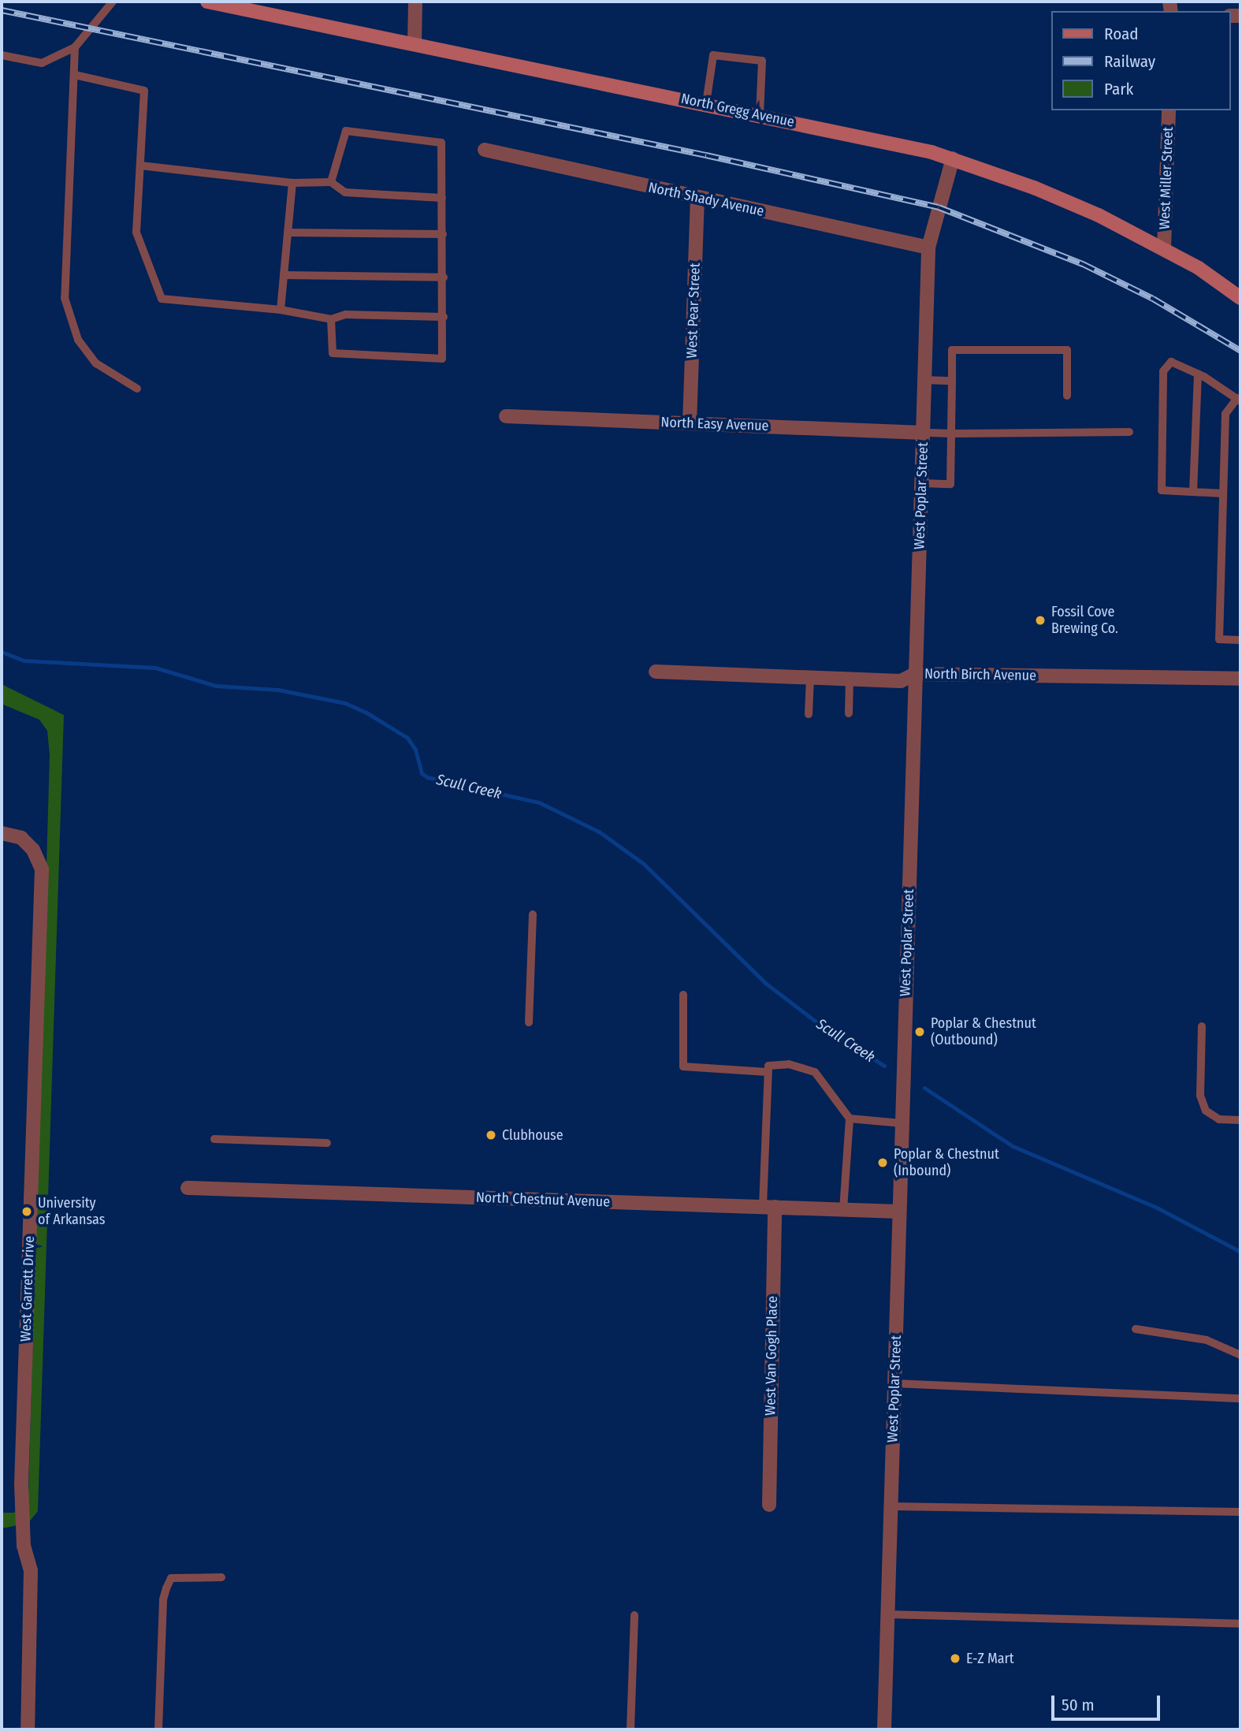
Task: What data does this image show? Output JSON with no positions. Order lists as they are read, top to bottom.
{
  "streets": {
    "main road": ["North Gregg Avenue"],
    "street": [
      "West Miller Street",
      "North Shady Avenue",
      "West Pear Street",
      "North Easy Avenue",
      "West Poplar Street",
      "North Birch Avenue",
      "North Chestnut Avenue",
      "West Garrett Drive",
      "West Van Gogh Place"
    ]
  },
  "crossings": [
    ["North Gregg Avenue", "West Miller Street"],
    ["North Gregg Avenue", "West Poplar Street"],
    ["North Shady Avenue", "West Pear Street"],
    ["North Shady Avenue", "West Poplar Street"],
    ["West Pear Street", "North Easy Avenue"],
    ["North Easy Avenue", "West Poplar Street"],
    ["West Poplar Street", "North Birch Avenue"],
    ["West Poplar Street", "North Chestnut Avenue"],
    ["North Chestnut Avenue", "West Van Gogh Place"]
  ],
  "water": ["Scull Creek"],
  "places": [
    "Fossil Cove Brewing Co.",
    "Poplar & Chestnut (Outbound)",
    "Clubhouse",
    "Poplar & Chestnut (Inbound)",
    "University of Arkansas",
    "E-Z Mart"
  ],
  "legend": ["Road", "Railway", "Park"],
  "scale_bar": "50 m"
}
